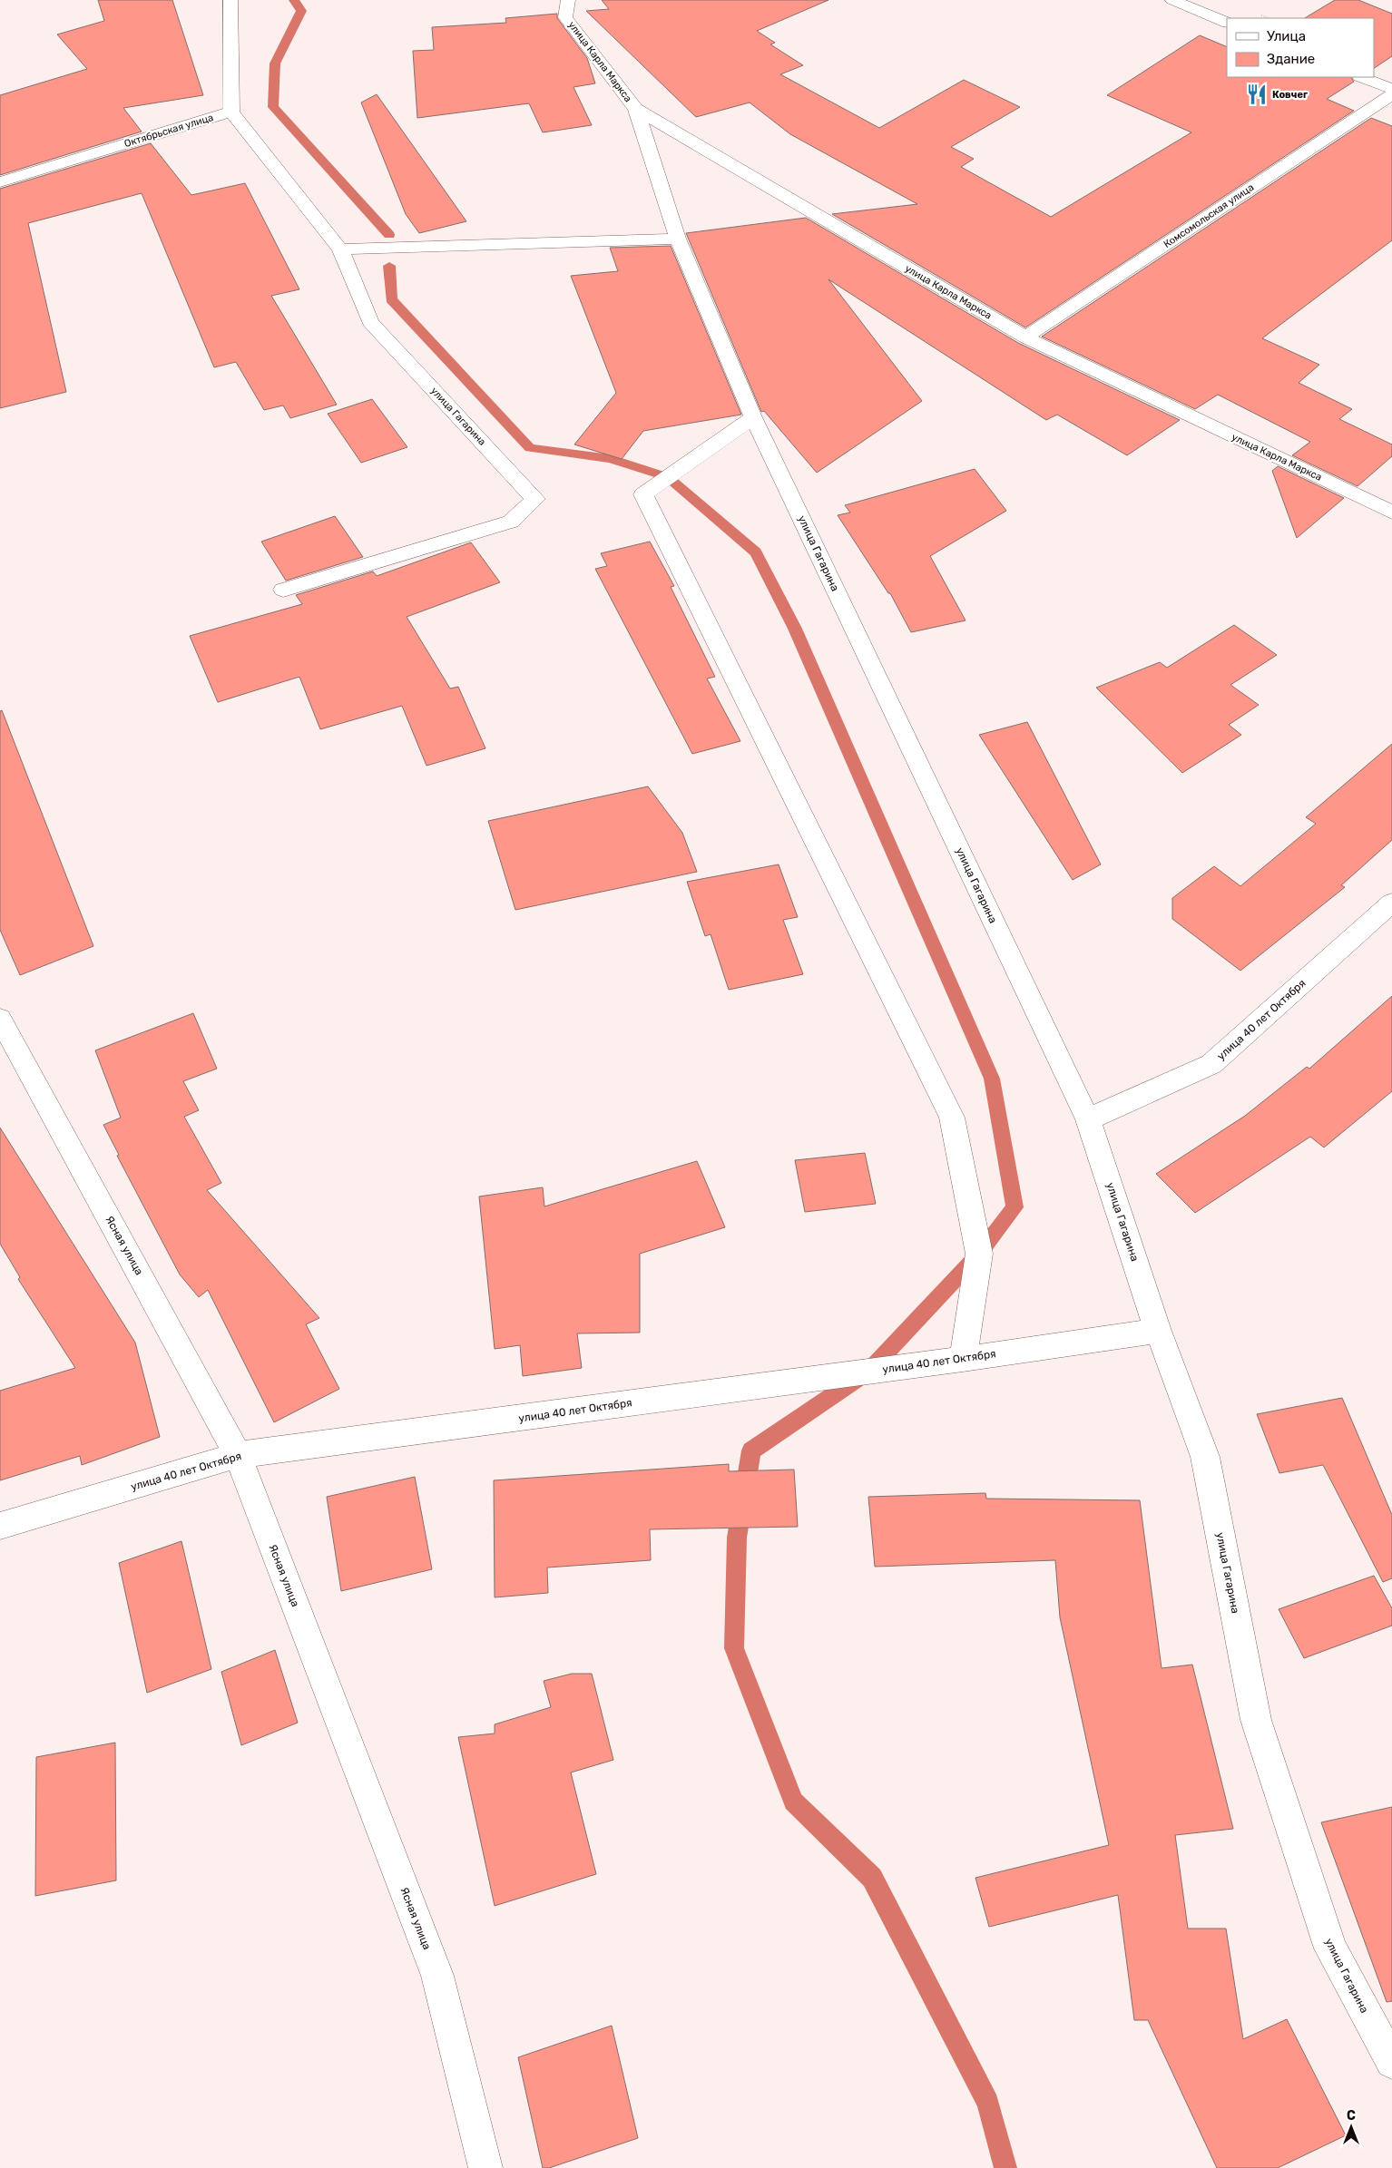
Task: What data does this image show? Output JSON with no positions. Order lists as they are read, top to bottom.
{
  "streets": {
    "street": [
      "улица Карла Маркса",
      "Октябрьская улица",
      "Комсомольская улица",
      "улица Гагарина",
      "улица 40 лет Октября",
      "Ясная улица"
    ]
  },
  "crossings": [
    ["улица Карла Маркса", "Комсомольская улица"],
    ["улица Карла Маркса", "улица Гагарина"],
    ["Октябрьская улица", "улица Гагарина"],
    ["улица Гагарина", "улица 40 лет Октября"],
    ["улица 40 лет Октября", "Ясная улица"]
  ],
  "places": {
    "restaurant": ["Ковчег"]
  },
  "legend": ["Улица", "Здание"],
  "north": "top"
}
